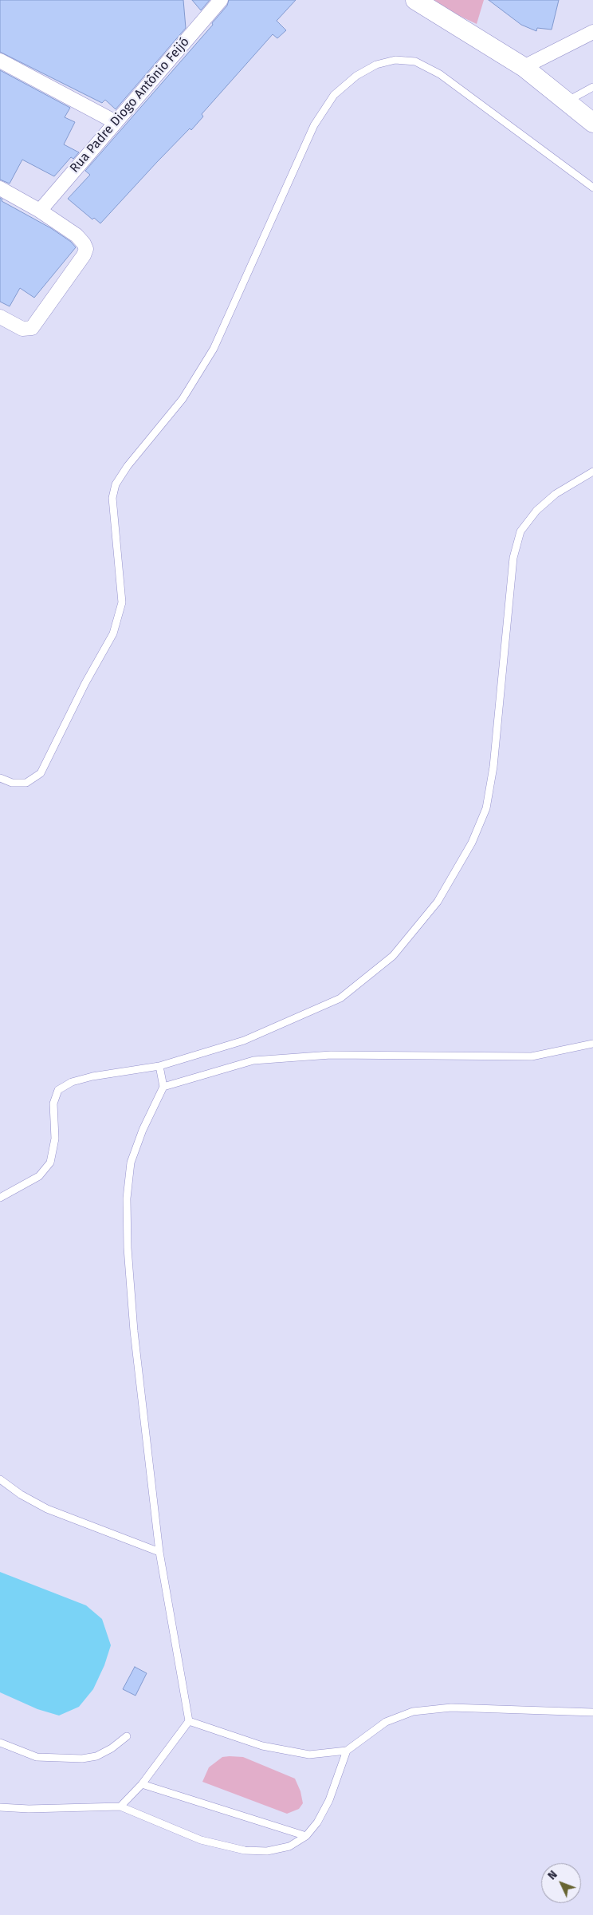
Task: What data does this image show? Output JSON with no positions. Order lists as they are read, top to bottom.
{
  "streets": {
    "street": ["Rua Padre Diogo Antônio Feijó"]
  },
  "north": "top left"
}
